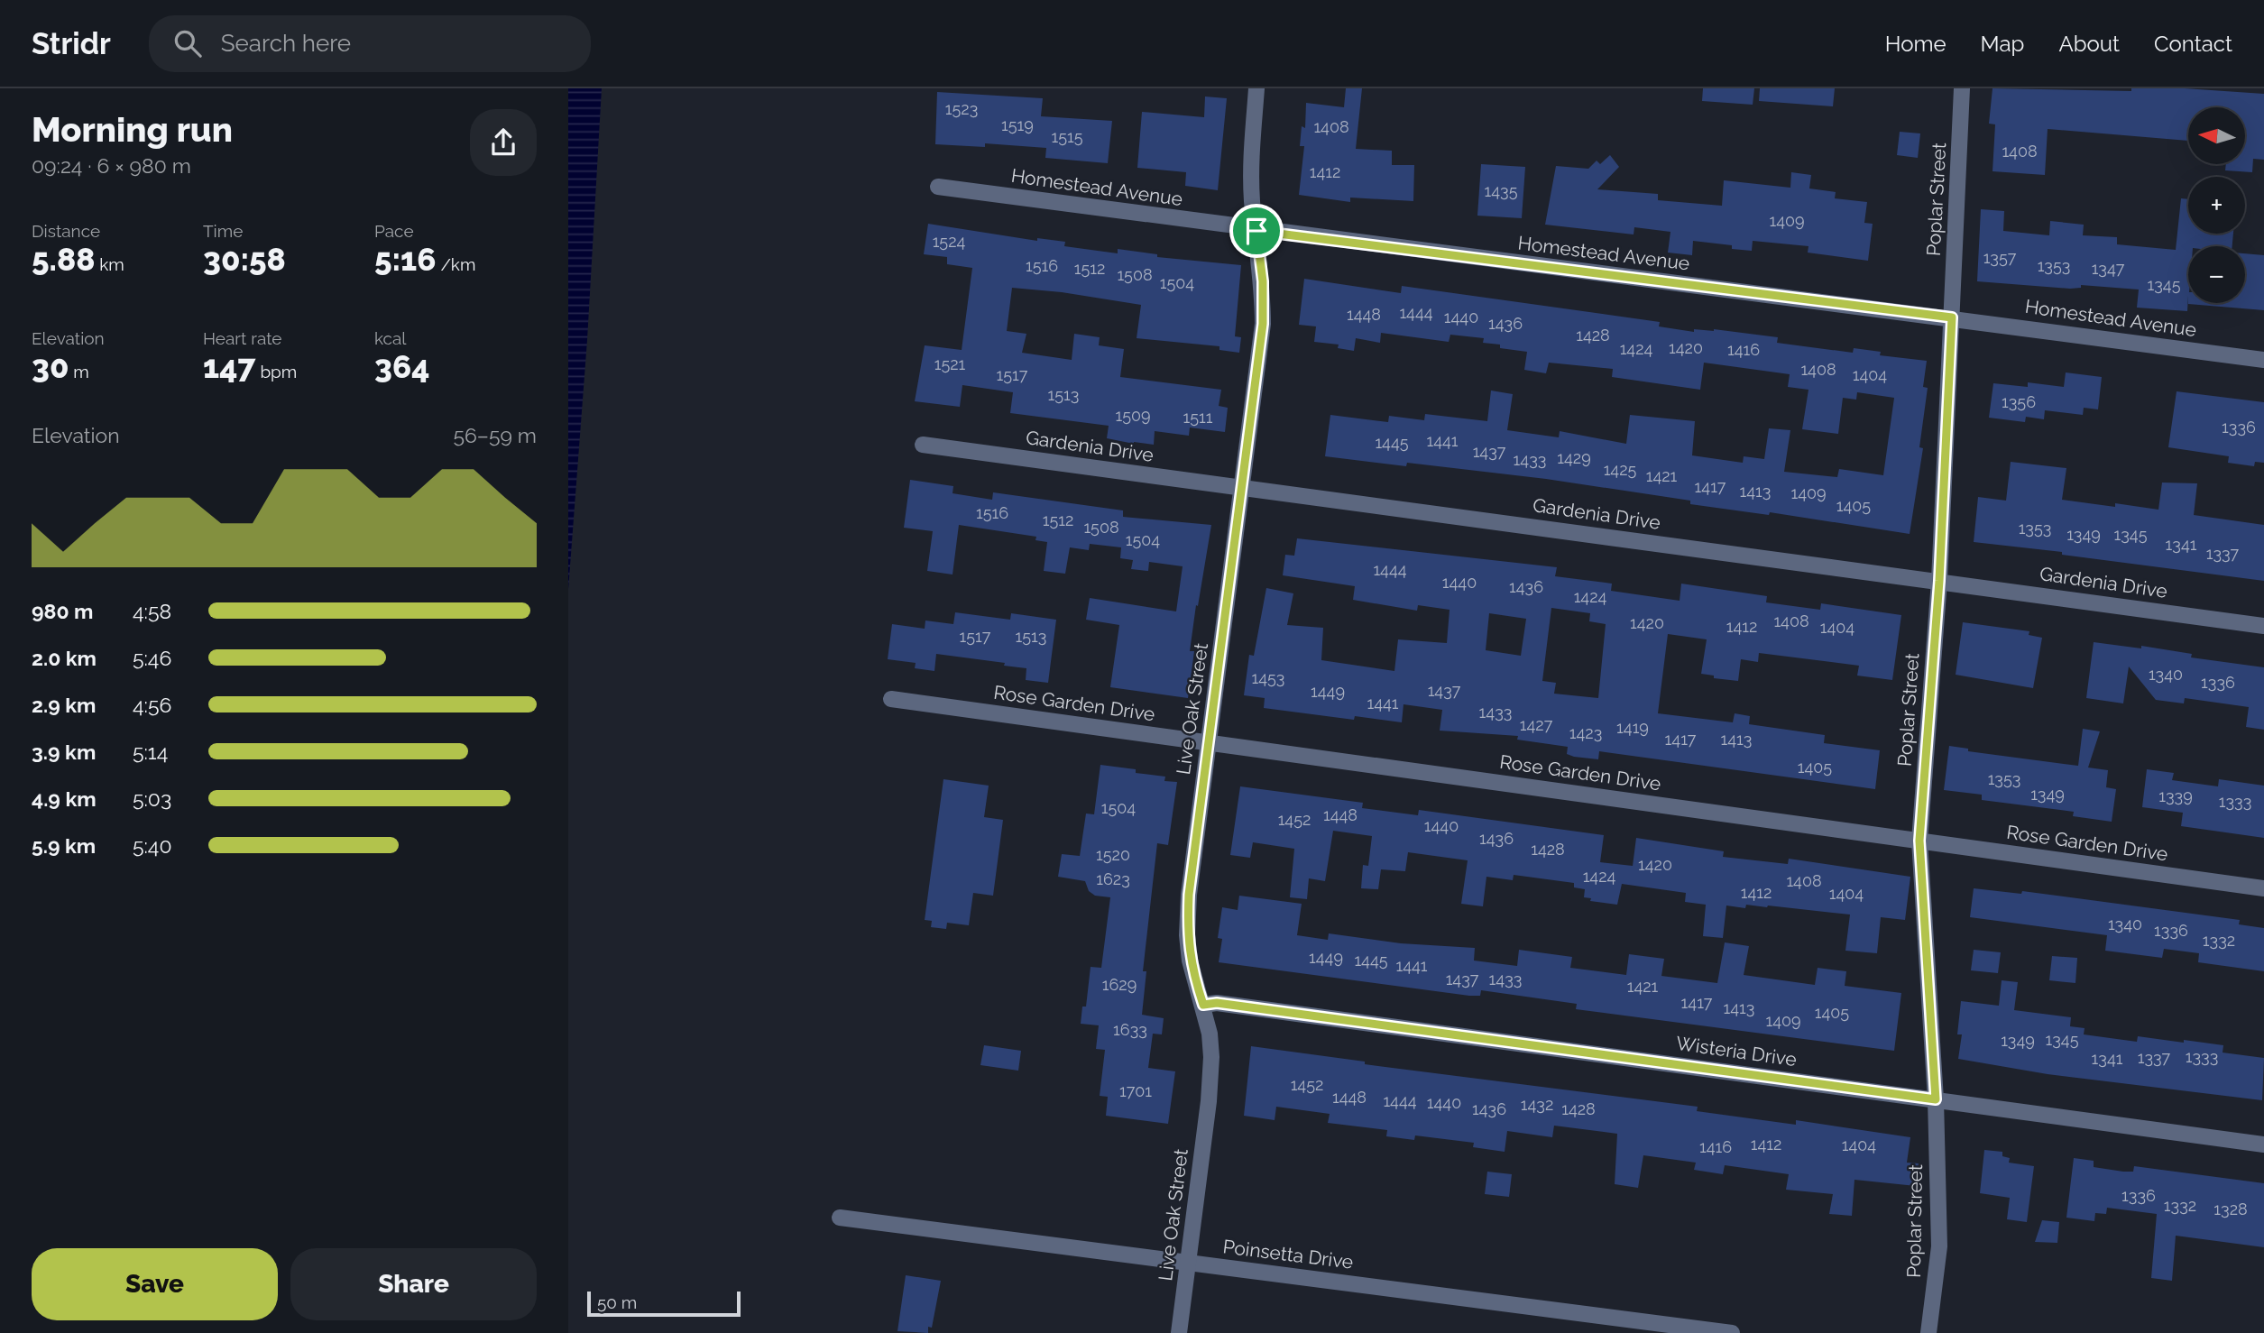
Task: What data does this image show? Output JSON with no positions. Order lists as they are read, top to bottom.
{
  "streets": {
    "street": [
      "Homestead Avenue",
      "Poplar Street",
      "Gardenia Drive",
      "Rose Garden Drive",
      "Live Oak Street",
      "Wisteria Drive",
      "Poinsetta Drive"
    ]
  },
  "crossings": [
    ["Homestead Avenue", "Poplar Street"],
    ["Homestead Avenue", "Live Oak Street"],
    ["Poplar Street", "Gardenia Drive"],
    ["Poplar Street", "Rose Garden Drive"],
    ["Poplar Street", "Wisteria Drive"],
    ["Gardenia Drive", "Live Oak Street"],
    ["Rose Garden Drive", "Live Oak Street"],
    ["Live Oak Street", "Wisteria Drive"],
    ["Live Oak Street", "Poinsetta Drive"]
  ],
  "house_numbers": [
    "1523",
    "1519",
    "1408",
    "1515",
    "1408",
    "1412",
    "1435",
    "1409",
    "1524",
    "1357",
    "1516",
    "1353",
    "1512",
    "1347",
    "1508",
    "1504",
    "1345",
    "1444",
    "1448",
    "1440",
    "1436",
    "1428",
    "1420",
    "1424",
    "1416",
    "1521",
    "1408",
    "1517",
    "1404",
    "1513",
    "1356",
    "1509",
    "1511",
    "1336",
    "1441",
    "1445",
    "1437",
    "1429",
    "1433",
    "1425",
    "1421",
    "1417",
    "1413",
    "1409",
    "1405",
    "1516",
    "1512",
    "1508",
    "1353",
    "1349",
    "1345",
    "1504",
    "1341",
    "1337",
    "1444",
    "1440",
    "1436",
    "1424",
    "1408",
    "1420",
    "1412",
    "1404",
    "1517",
    "1513",
    "1340",
    "1453",
    "1336",
    "1437",
    "1449",
    "1441",
    "1433",
    "1427",
    "1419",
    "1423",
    "1417",
    "1413",
    "1405",
    "1353",
    "1349",
    "1339",
    "1333",
    "1504",
    "1448",
    "1452",
    "1440",
    "1436",
    "1428",
    "1520",
    "1420",
    "1424",
    "1623",
    "1408",
    "1412",
    "1404",
    "1340",
    "1336",
    "1332",
    "1449",
    "1445",
    "1441",
    "1437",
    "1433",
    "1629",
    "1421",
    "1417",
    "1413",
    "1405",
    "1409",
    "1633",
    "1345",
    "1349",
    "1333",
    "1337",
    "1341",
    "1452",
    "1701",
    "1448",
    "1444",
    "1440",
    "1432",
    "1436",
    "1428",
    "1412",
    "1404",
    "1416",
    "1336",
    "1332",
    "1328"
  ],
  "scale_bar": "50 m",
  "north": "left",
  "page": {
    "header": "Stridr",
    "search": "Search here",
    "nav": [
      "Home",
      "Map",
      "About",
      "Contact"
    ],
    "heading": ["Morning run", "09:24 · 6 × 980 m"],
    "map_buttons": ["+", "−"],
    "stats": [
      ["Distance", "5.88 km"],
      ["Time", "30:58"],
      ["Pace", "5:16 /km"],
      ["Elevation", "30 m"],
      ["Heart rate", "147 bpm"],
      ["kcal", "364"]
    ],
    "chart": ["Elevation", "56–59 m"],
    "list": [
      {
        "name": "980 m",
        "note": "4:58"
      },
      {
        "name": "2.0 km",
        "note": "5:46"
      },
      {
        "name": "2.9 km",
        "note": "4:56"
      },
      {
        "name": "3.9 km",
        "note": "5:14"
      },
      {
        "name": "4.9 km",
        "note": "5:03"
      },
      {
        "name": "5.9 km",
        "note": "5:40"
      }
    ],
    "buttons": ["Save", "Share"],
    "scale": "50 m"
  }
}
